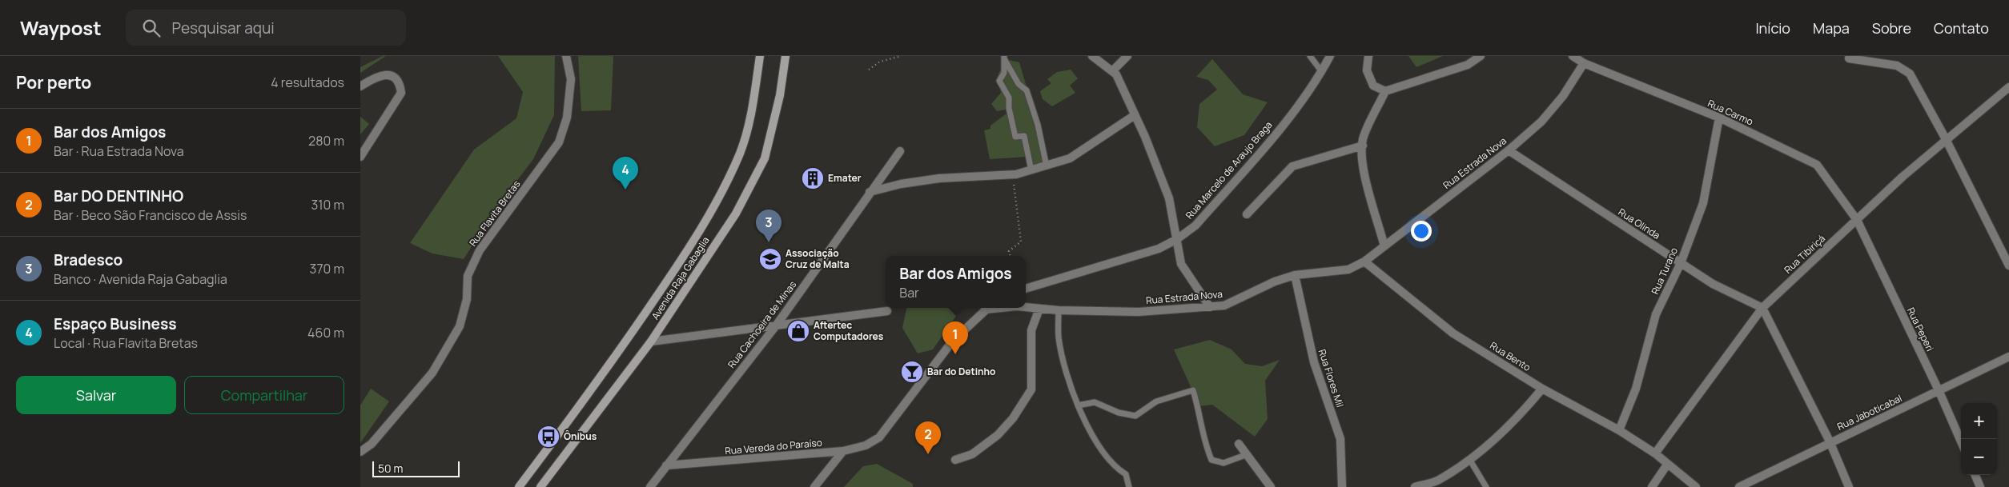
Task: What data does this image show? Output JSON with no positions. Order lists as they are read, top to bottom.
{
  "streets": {
    "main road": ["Avenida Raja Gabaglia"],
    "street": [
      "Rua Carmo",
      "Rua Estrada Nova",
      "Rua Marcelo de Araujo Braga",
      "Rua Flavita Bretas",
      "Rua Olinda",
      "Rua Tibiriçá",
      "Rua Turano",
      "Rua Cachoeira de Minas",
      "Rua Peperi",
      "Rua Bento",
      "Rua Flores Mil",
      "Rua Jaboticabal",
      "Rua Vereda do Paraíso"
    ]
  },
  "crossings": [
    ["Rua Carmo", "Rua Estrada Nova"],
    ["Rua Carmo", "Rua Tibiriçá"],
    ["Rua Carmo", "Rua Turano"],
    ["Rua Carmo", "Rua Peperi"],
    ["Rua Estrada Nova", "Rua Olinda"],
    ["Rua Estrada Nova", "Rua Bento"],
    ["Rua Estrada Nova", "Rua Flores Mil"],
    ["Rua Estrada Nova", "Rua Vereda do Paraíso"],
    ["Rua Olinda", "Rua Tibiriçá"],
    ["Rua Olinda", "Rua Turano"],
    ["Rua Tibiriçá", "Rua Peperi"],
    ["Rua Tibiriçá", "Rua Bento"],
    ["Rua Turano", "Rua Bento"],
    ["Rua Cachoeira de Minas", "Rua Vereda do Paraíso"],
    ["Rua Peperi", "Rua Jaboticabal"]
  ],
  "places": {
    "building": ["Emater"],
    "school or university": ["Associação Cruz de Malta"],
    "shop": ["Aftertec Computadores"],
    "bar": ["Bar do Detinho"],
    "bus stop": ["Ônibus"]
  },
  "scale_bar": "50 m",
  "page": {
    "header": "Waypost",
    "search": "Pesquisar aqui",
    "nav": [
      "Início",
      "Mapa",
      "Sobre",
      "Contato"
    ],
    "heading": ["Por perto", "4 resultados"],
    "list": [
      {
        "mark": "1",
        "name": "Bar dos Amigos",
        "note": "Bar · Rua Estrada Nova",
        "value": "280 m"
      },
      {
        "mark": "2",
        "name": "Bar DO DENTINHO",
        "note": "Bar · Beco São Francisco de Assis",
        "value": "310 m"
      },
      {
        "mark": "3",
        "name": "Bradesco",
        "note": "Banco · Avenida Raja Gabaglia",
        "value": "370 m"
      },
      {
        "mark": "4",
        "name": "Espaço Business",
        "note": "Local · Rua Flavita Bretas",
        "value": "460 m"
      }
    ],
    "pins": [
      "4",
      "3",
      "1",
      "2"
    ],
    "popup": ["Bar dos Amigos", "Bar"],
    "buttons": ["Salvar", "Compartilhar"],
    "map_buttons": ["+", "−"],
    "scale": "50 m"
  }
}
